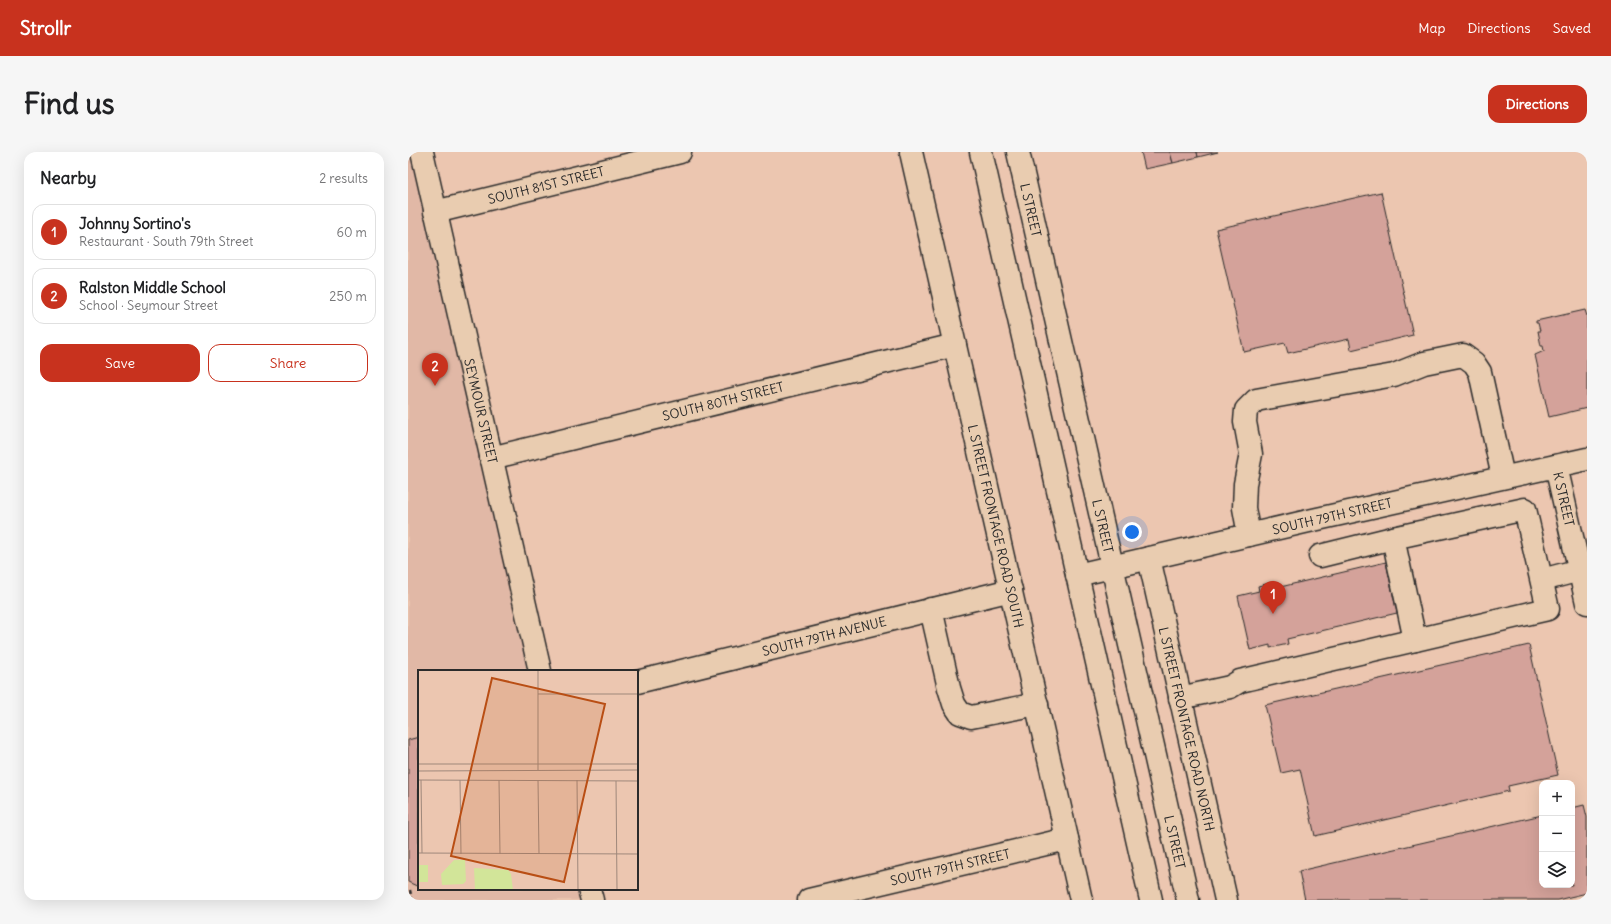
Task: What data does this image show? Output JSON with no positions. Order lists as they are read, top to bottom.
{
  "streets": {
    "street": [
      "SOUTH 81ST STREET",
      "L STREET",
      "SOUTH 80TH STREET",
      "SEYMOUR STREET",
      "K STREET",
      "SOUTH 79TH STREET",
      "L STREET FRONTAGE ROAD SOUTH",
      "SOUTH 79TH AVENUE",
      "L STREET FRONTAGE ROAD NORTH"
    ]
  },
  "crossings": [
    ["SOUTH 81ST STREET", "SEYMOUR STREET"],
    ["L STREET", "SOUTH 79TH STREET"],
    ["SOUTH 80TH STREET", "SEYMOUR STREET"],
    ["SOUTH 80TH STREET", "L STREET FRONTAGE ROAD SOUTH"],
    ["K STREET", "SOUTH 79TH STREET"],
    ["SOUTH 79TH STREET", "L STREET FRONTAGE ROAD SOUTH"],
    ["SOUTH 79TH STREET", "L STREET FRONTAGE ROAD NORTH"],
    ["L STREET FRONTAGE ROAD SOUTH", "SOUTH 79TH AVENUE"]
  ],
  "page": {
    "header": "Strollr",
    "nav": ["Map", "Directions", "Saved"],
    "buttons": [
      "Directions",
      ["Save", "Share"]
    ],
    "title": "Find us",
    "heading": ["Nearby", "2 results"],
    "list": [
      {
        "mark": "1",
        "name": "Johnny Sortino's",
        "note": "Restaurant · South 79th Street",
        "value": "60 m"
      },
      {
        "mark": "2",
        "name": "Ralston Middle School",
        "note": "School · Seymour Street",
        "value": "250 m"
      }
    ],
    "pins": ["2", "1"],
    "map_buttons": ["+", "−"]
  }
}
